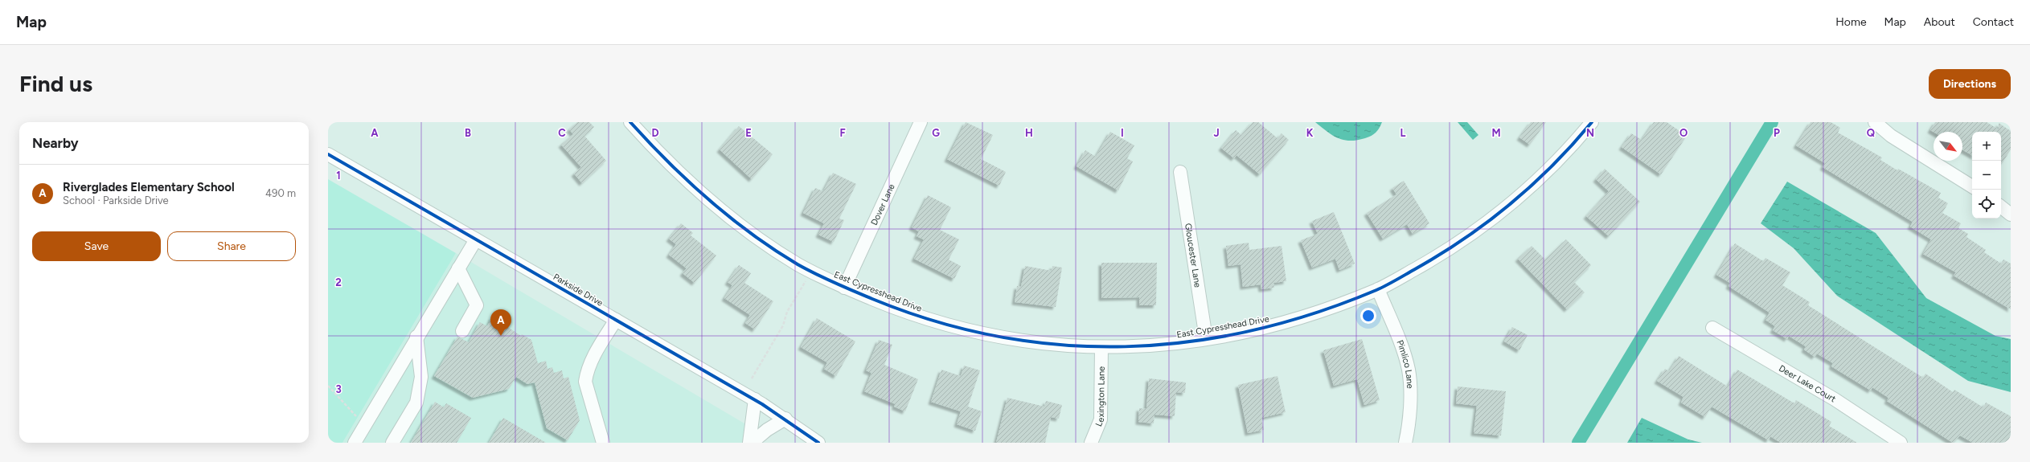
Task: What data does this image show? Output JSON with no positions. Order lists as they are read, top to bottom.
{
  "streets": {
    "street": [
      "Dover Lane",
      "Gloucester Lane",
      "Parkside Drive",
      "East Cypresshead Drive",
      "Pimlico Lane",
      "Deer Lake Court",
      "Lexington Lane"
    ]
  },
  "crossings": [
    ["Dover Lane", "East Cypresshead Drive"],
    ["Gloucester Lane", "East Cypresshead Drive"],
    ["East Cypresshead Drive", "Pimlico Lane"],
    ["East Cypresshead Drive", "Lexington Lane"]
  ],
  "north": "bottom right",
  "page": {
    "header": "Map",
    "nav": [
      "Home",
      "Map",
      "About",
      "Contact"
    ],
    "buttons": [
      "Directions",
      ["Save", "Share"]
    ],
    "title": "Find us",
    "heading": "Nearby",
    "map_buttons": ["+", "−"],
    "list": [
      {
        "mark": "A",
        "name": "Riverglades Elementary School",
        "note": "School · Parkside Drive",
        "value": "490 m"
      }
    ],
    "pins": "A"
  },
  "grid": {
    "columns": [
      "A",
      "B",
      "C",
      "D",
      "E",
      "F",
      "G",
      "H",
      "I",
      "J",
      "K",
      "L",
      "M",
      "N",
      "O",
      "P",
      "Q"
    ],
    "rows": ["1", "2", "3"]
  }
}
